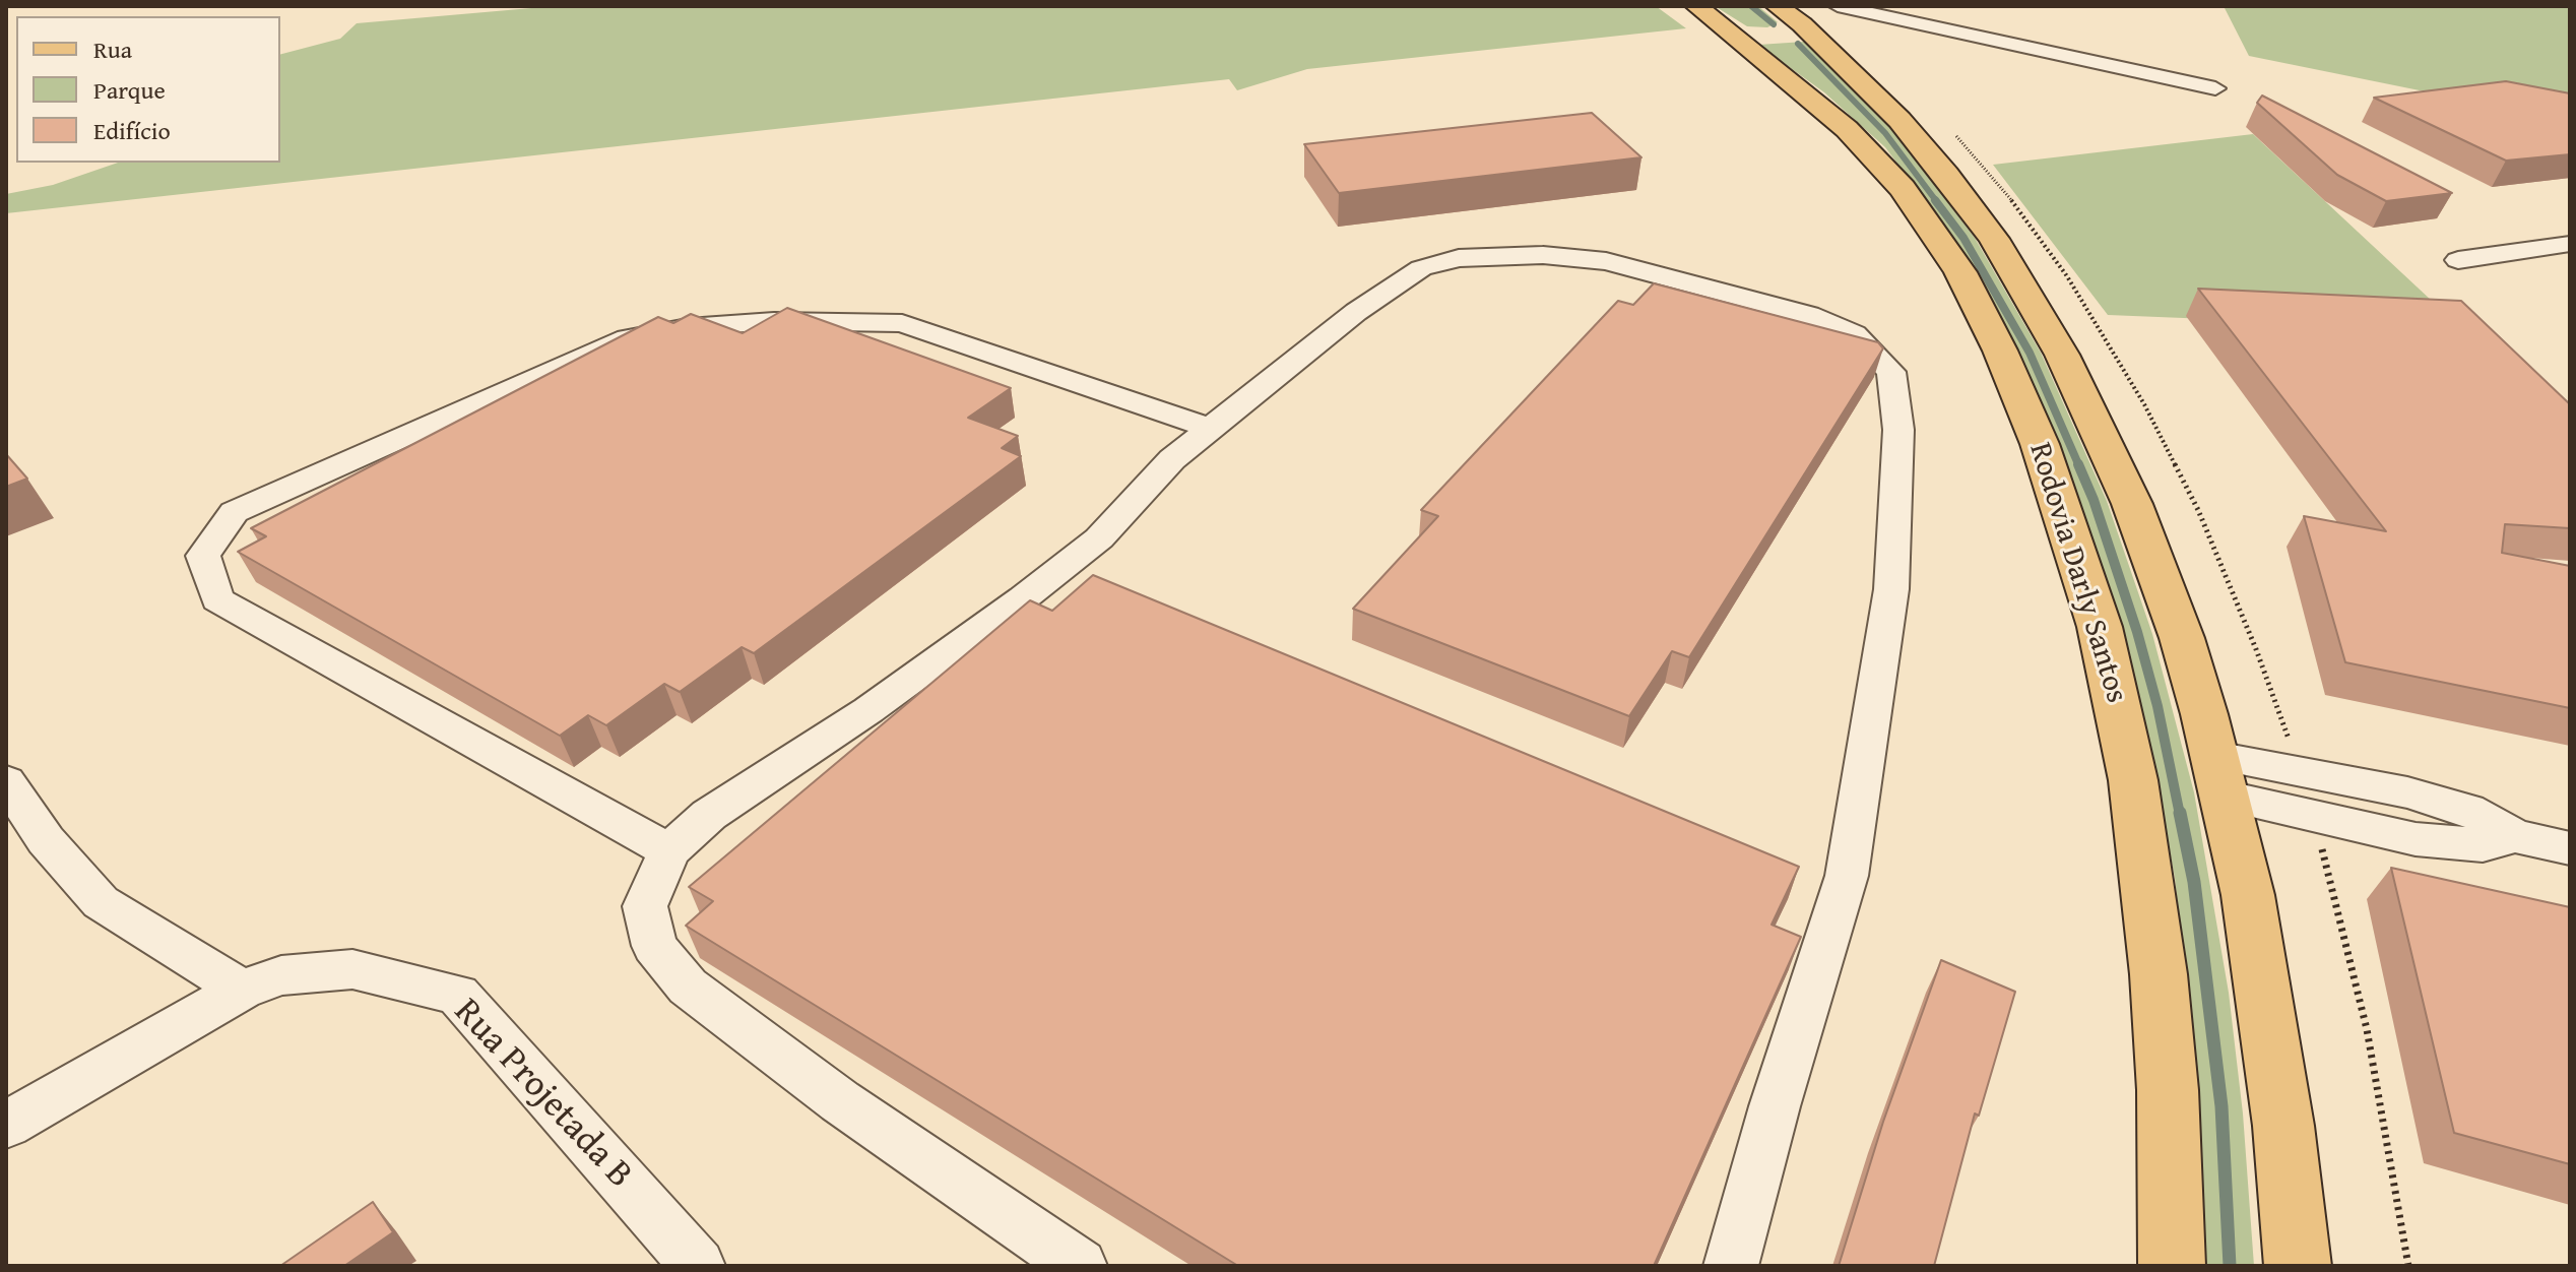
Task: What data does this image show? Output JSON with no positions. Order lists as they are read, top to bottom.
{
  "streets": {
    "main road": ["Rodovia Darly Santos"],
    "street": ["Rua Projetada B"]
  },
  "legend": ["Rua", "Parque", "Edifício"]
}
